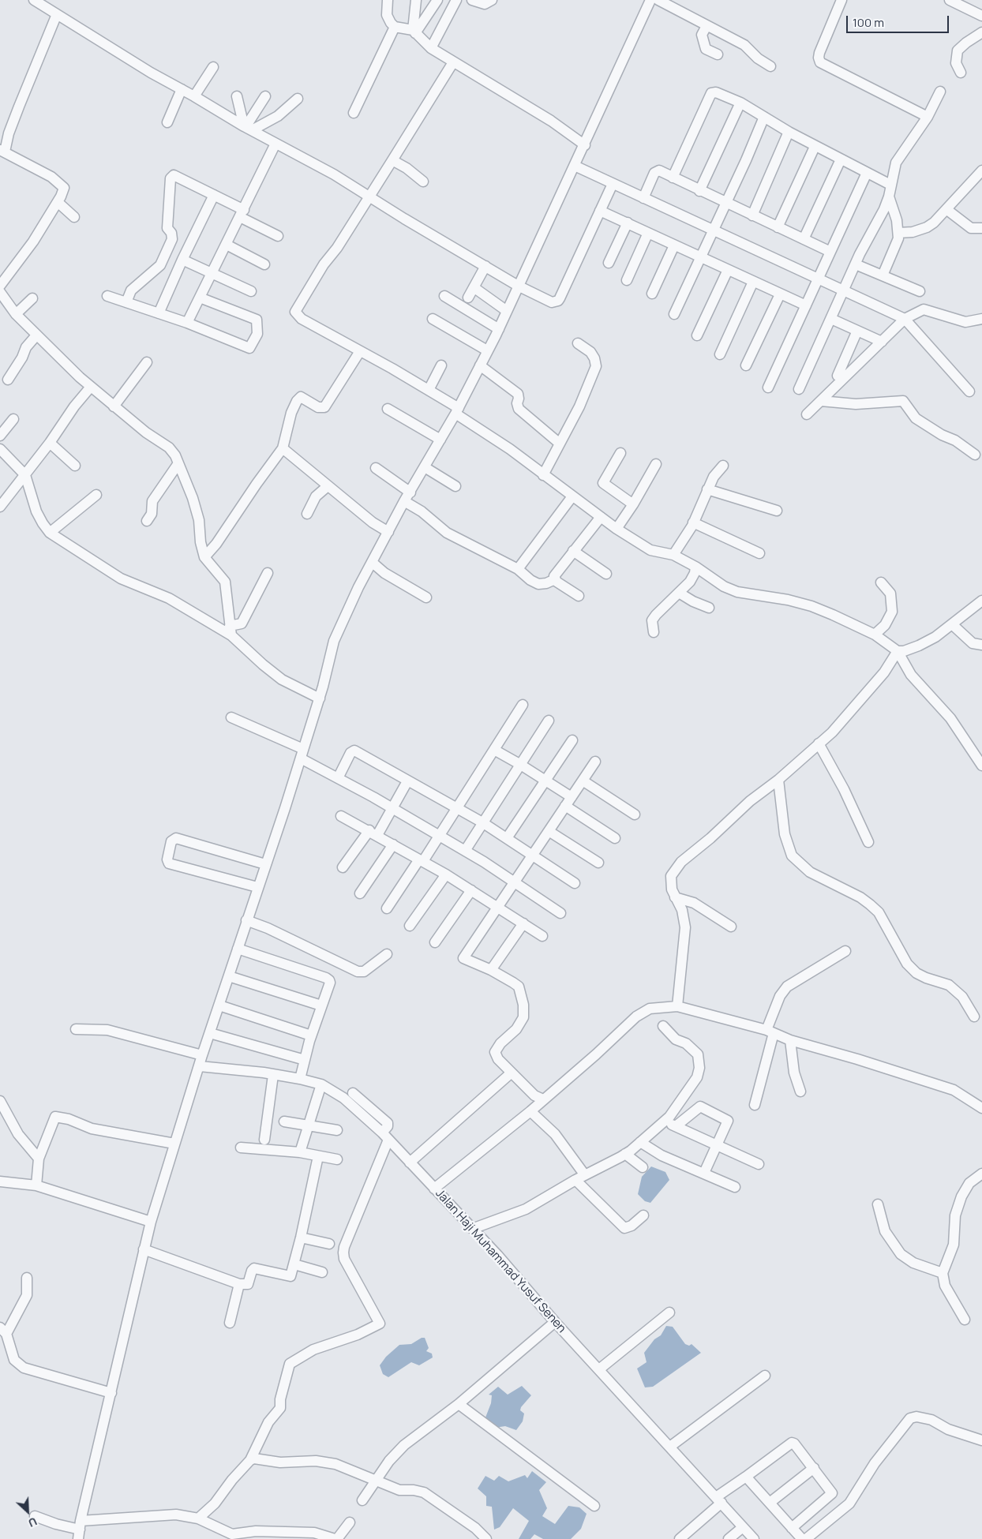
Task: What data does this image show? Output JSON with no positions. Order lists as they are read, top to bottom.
{
  "streets": {
    "street": ["Jalan Haji Muhammad Yusuf Senen"]
  },
  "scale_bar": "100 m",
  "north": "bottom right"
}
